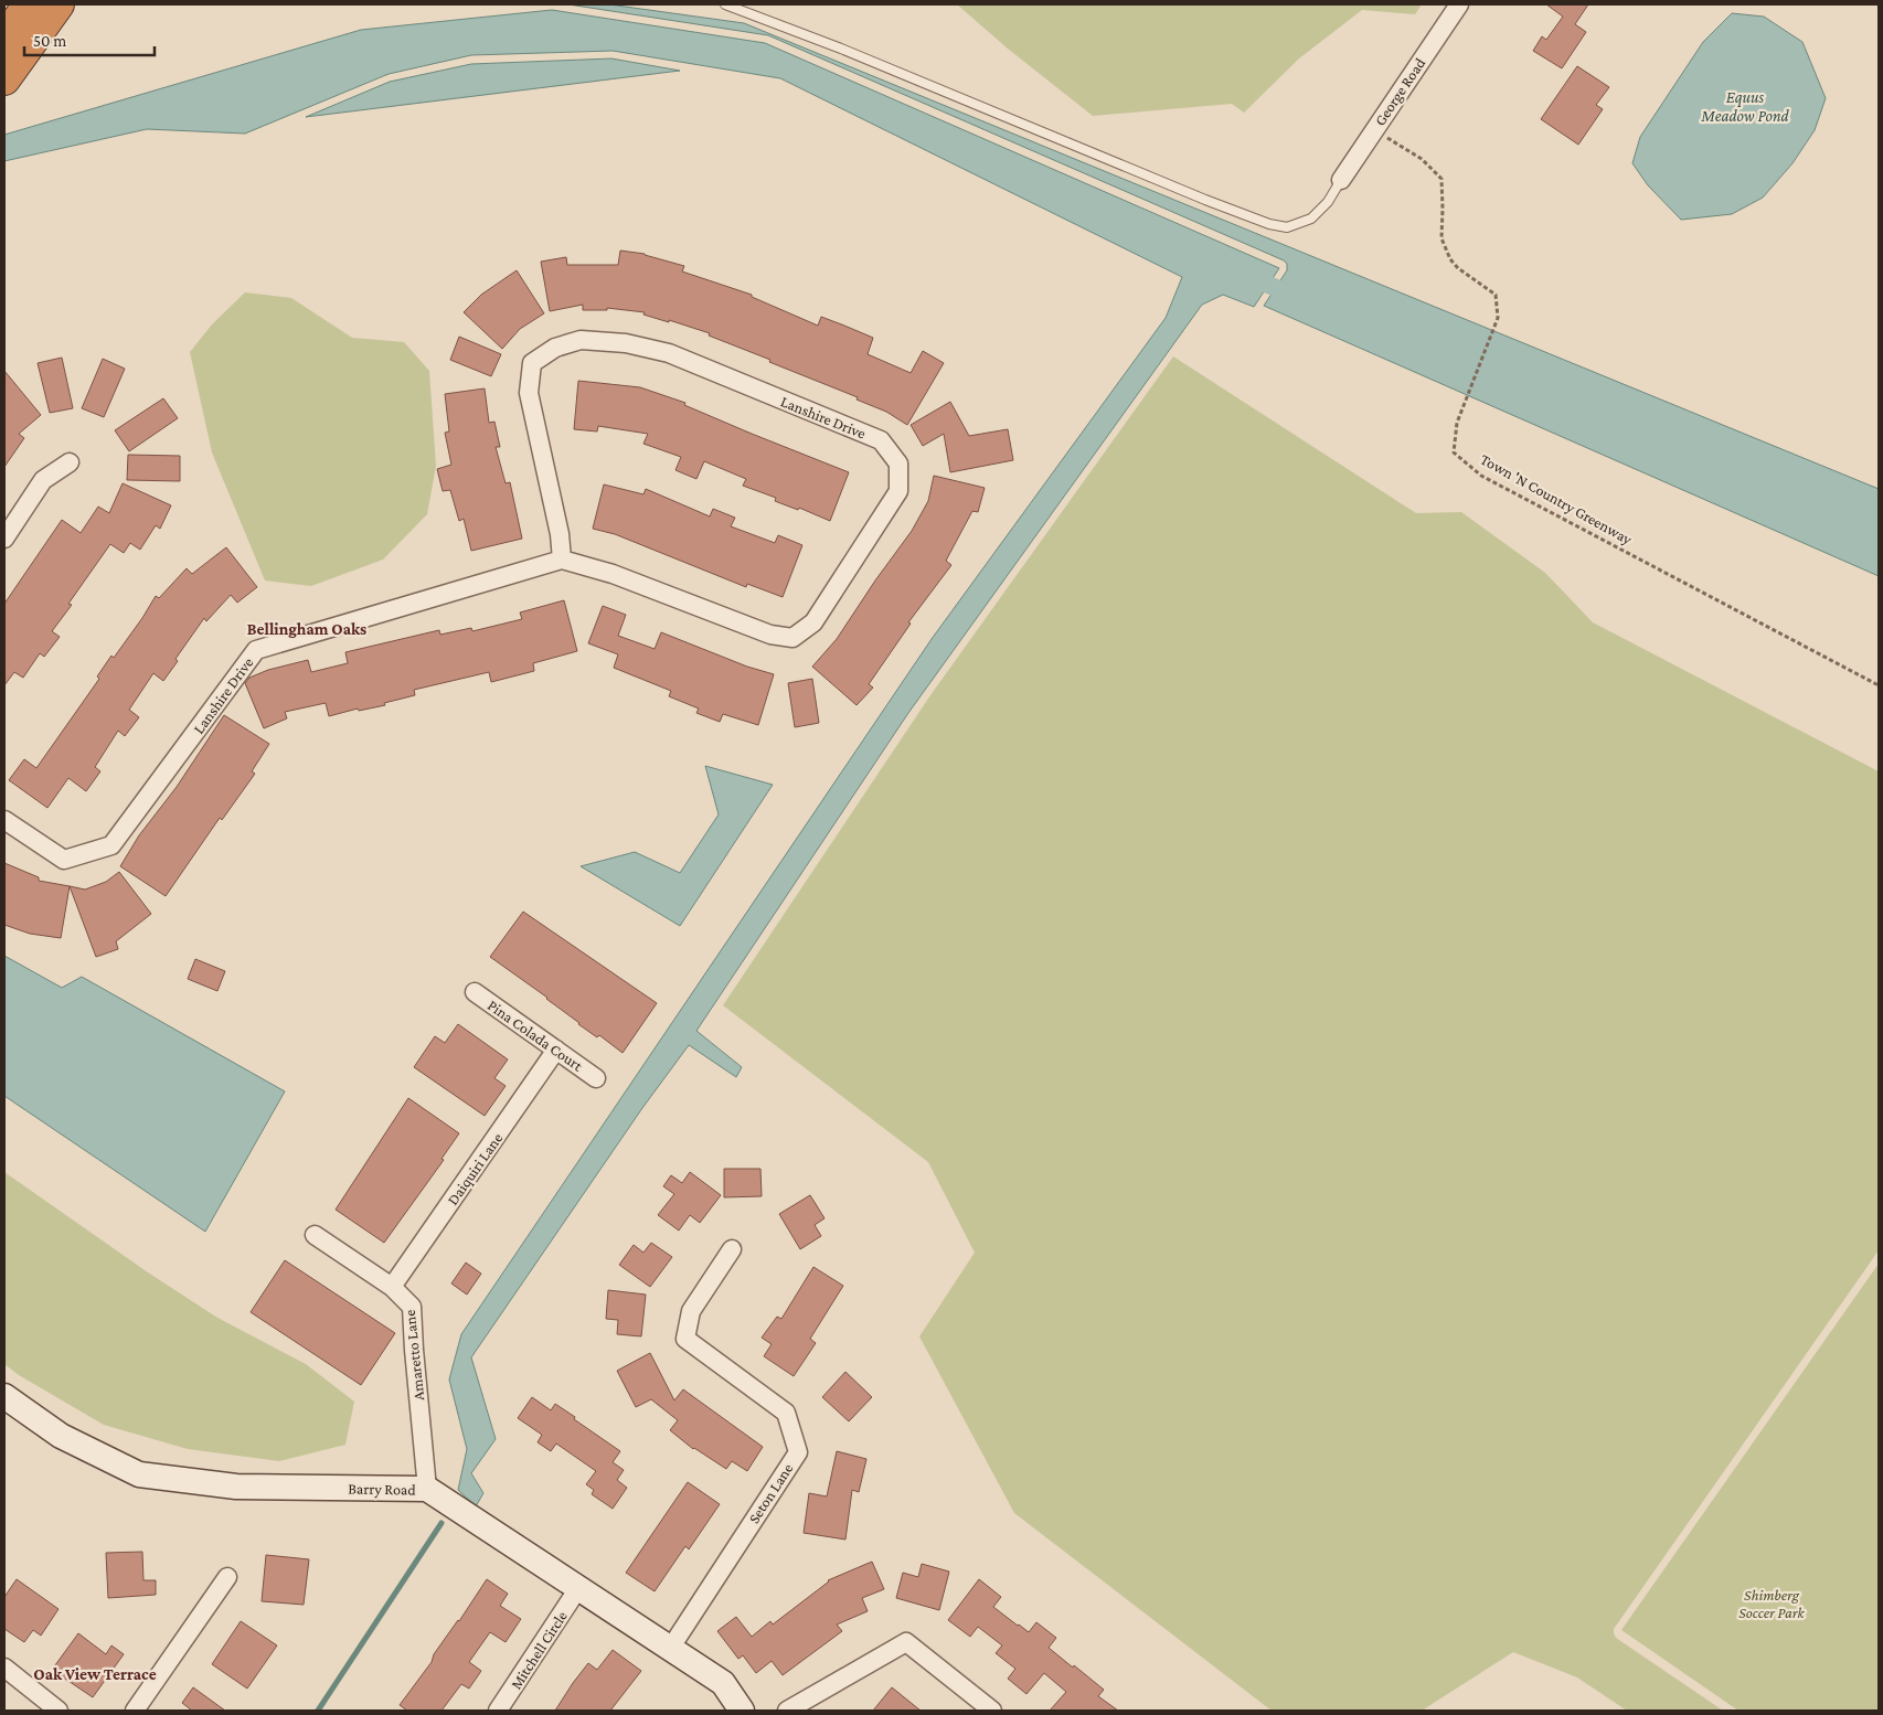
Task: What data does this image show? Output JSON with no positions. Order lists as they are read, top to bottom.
{
  "streets": {
    "street": [
      "George Road",
      "Lanshire Drive",
      "Pina Colada Court",
      "Daiquiri Lane",
      "Amaretto Lane",
      "Barry Road",
      "Seton Lane",
      "Mitchell Circle"
    ],
    "path": ["Town 'N Country Greenway"]
  },
  "crossings": [
    ["George Road", "Town 'N Country Greenway"],
    ["Pina Colada Court", "Daiquiri Lane"],
    ["Daiquiri Lane", "Amaretto Lane"],
    ["Amaretto Lane", "Barry Road"],
    ["Barry Road", "Seton Lane"],
    ["Barry Road", "Mitchell Circle"]
  ],
  "districts": ["Bellingham Oaks", "Oak View Terrace"],
  "water": ["Equus Meadow Pond"],
  "parks": ["Shimberg Soccer Park"],
  "scale_bar": "50 m"
}
